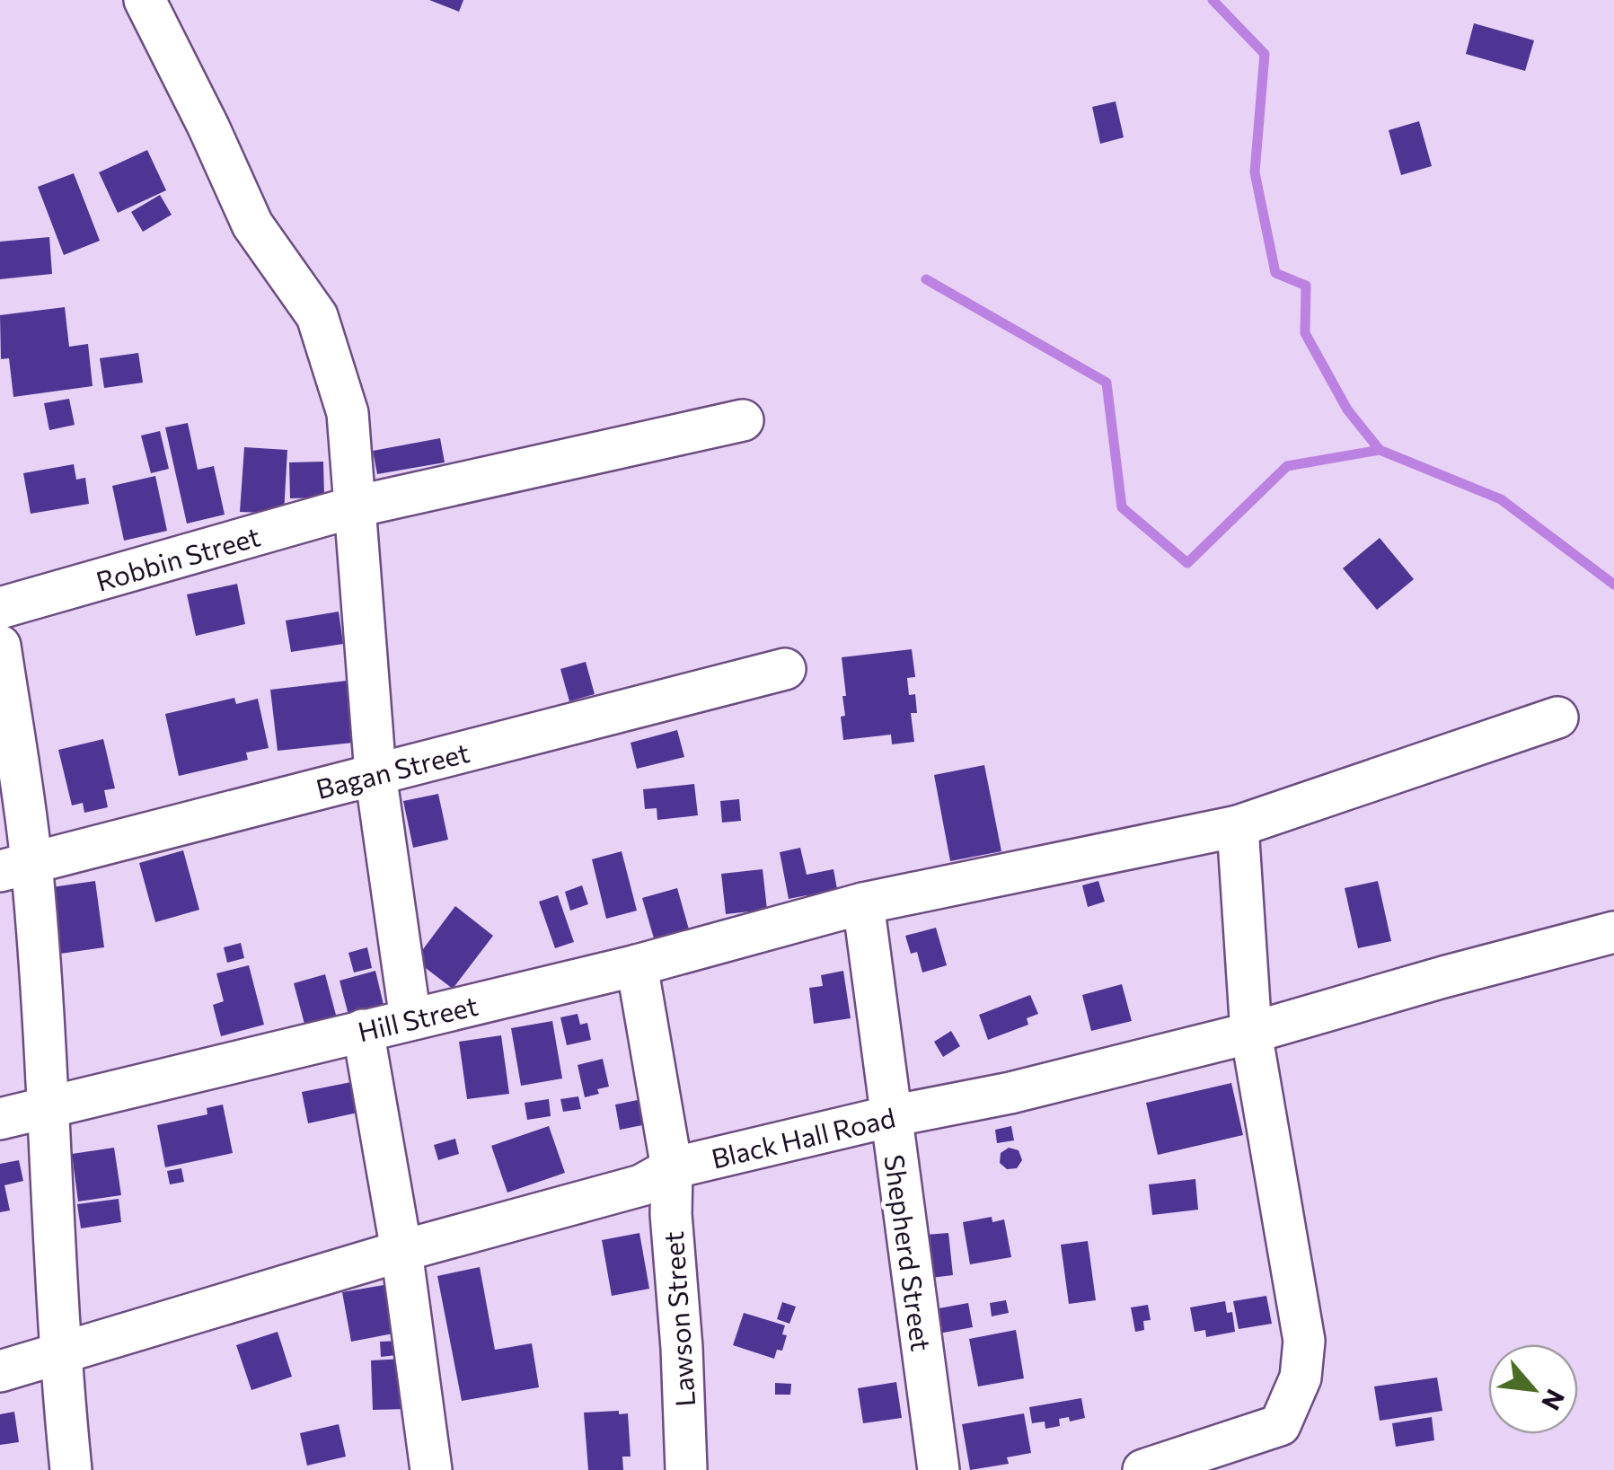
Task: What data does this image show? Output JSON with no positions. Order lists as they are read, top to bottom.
{
  "streets": {
    "street": [
      "Robbin Street",
      "Bagan Street",
      "Hill Street",
      "Black Hall Road",
      "Shepherd Street",
      "Lawson Street"
    ]
  },
  "crossings": [
    ["Hill Street", "Shepherd Street"],
    ["Hill Street", "Lawson Street"],
    ["Black Hall Road", "Shepherd Street"],
    ["Black Hall Road", "Lawson Street"]
  ],
  "north": "bottom right"
}
